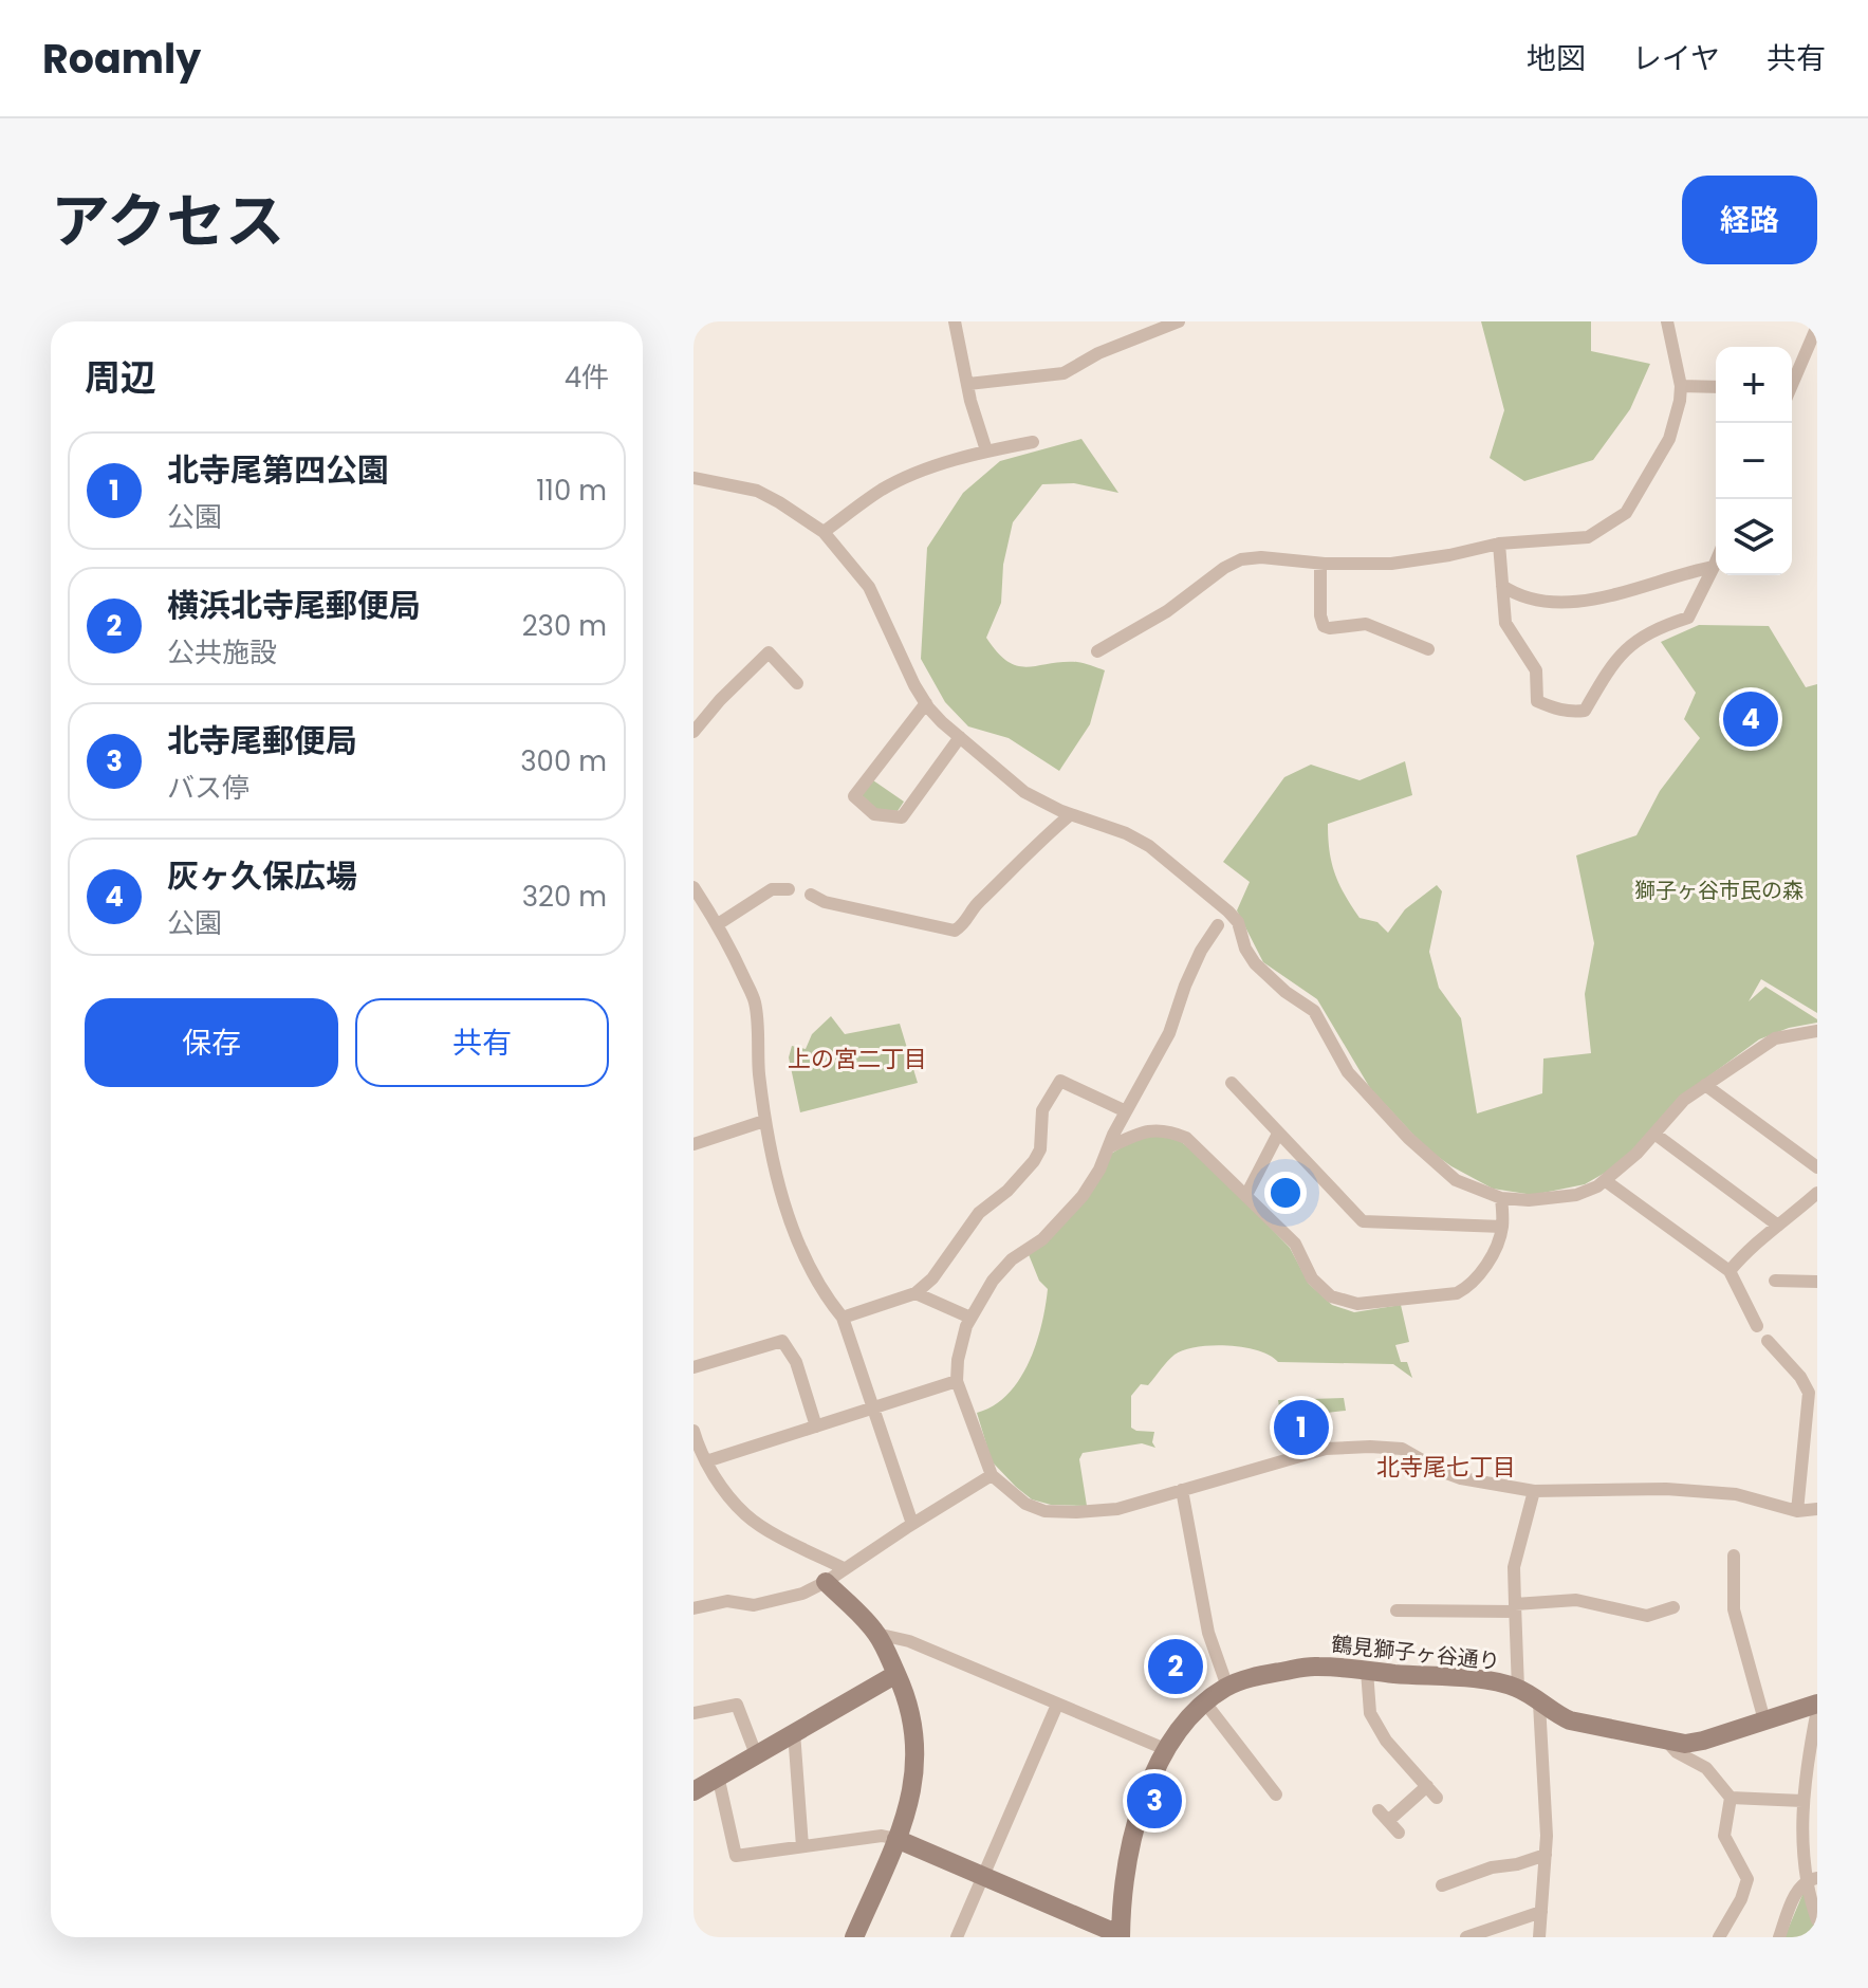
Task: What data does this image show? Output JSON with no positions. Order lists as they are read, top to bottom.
{
  "streets": {
    "main road": ["鶴見獅子ヶ谷通り"]
  },
  "districts": ["上の宮二丁目", "北寺尾七丁目"],
  "parks": ["獅子ヶ谷市民の森"],
  "page": {
    "header": "Roamly",
    "nav": ["地図", "レイヤ", "共有"],
    "title": "アクセス",
    "buttons": [
      "経路",
      ["保存", "共有"]
    ],
    "heading": ["周辺", "4件"],
    "map_buttons": ["+", "−"],
    "list": [
      {
        "mark": "1",
        "name": "北寺尾第四公園",
        "note": "公園",
        "value": "110 m"
      },
      {
        "mark": "2",
        "name": "横浜北寺尾郵便局",
        "note": "公共施設",
        "value": "230 m"
      },
      {
        "mark": "3",
        "name": "北寺尾郵便局",
        "note": "バス停",
        "value": "300 m"
      },
      {
        "mark": "4",
        "name": "灰ヶ久保広場",
        "note": "公園",
        "value": "320 m"
      }
    ],
    "pins": [
      "4",
      "1",
      "2",
      "3"
    ]
  }
}
